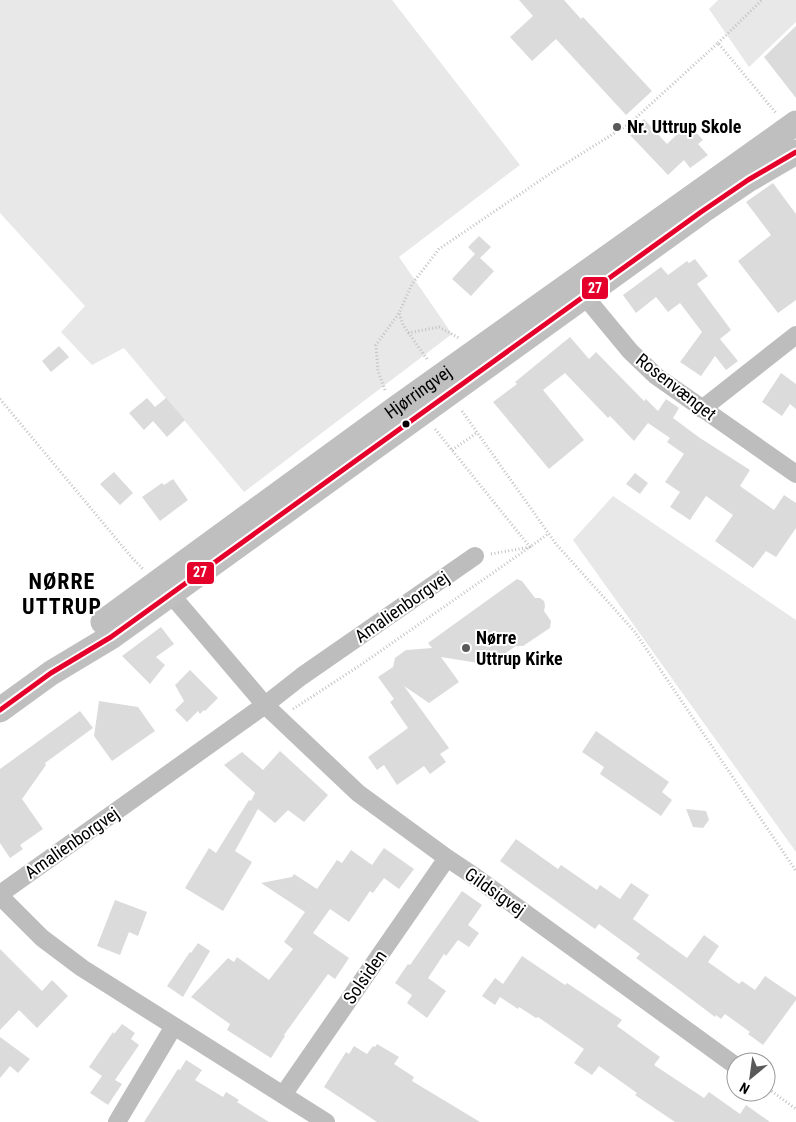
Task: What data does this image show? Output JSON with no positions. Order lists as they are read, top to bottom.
{
  "streets": {
    "main road": ["Hjørringvej"],
    "street": [
      "Rosenvænget",
      "Amalienborgvej",
      "Gildsigvej",
      "Solsiden"
    ]
  },
  "crossings": [
    ["Rosenvænget", "Hjørringvej"],
    ["Amalienborgvej", "Gildsigvej"],
    ["Gildsigvej", "Solsiden"]
  ],
  "districts": ["NØRRE UTTRUP"],
  "places": ["Nr. Uttrup Skole", "Nørre Uttrup Kirke"],
  "lines": ["transit line 27"],
  "north": "bottom left"
}
